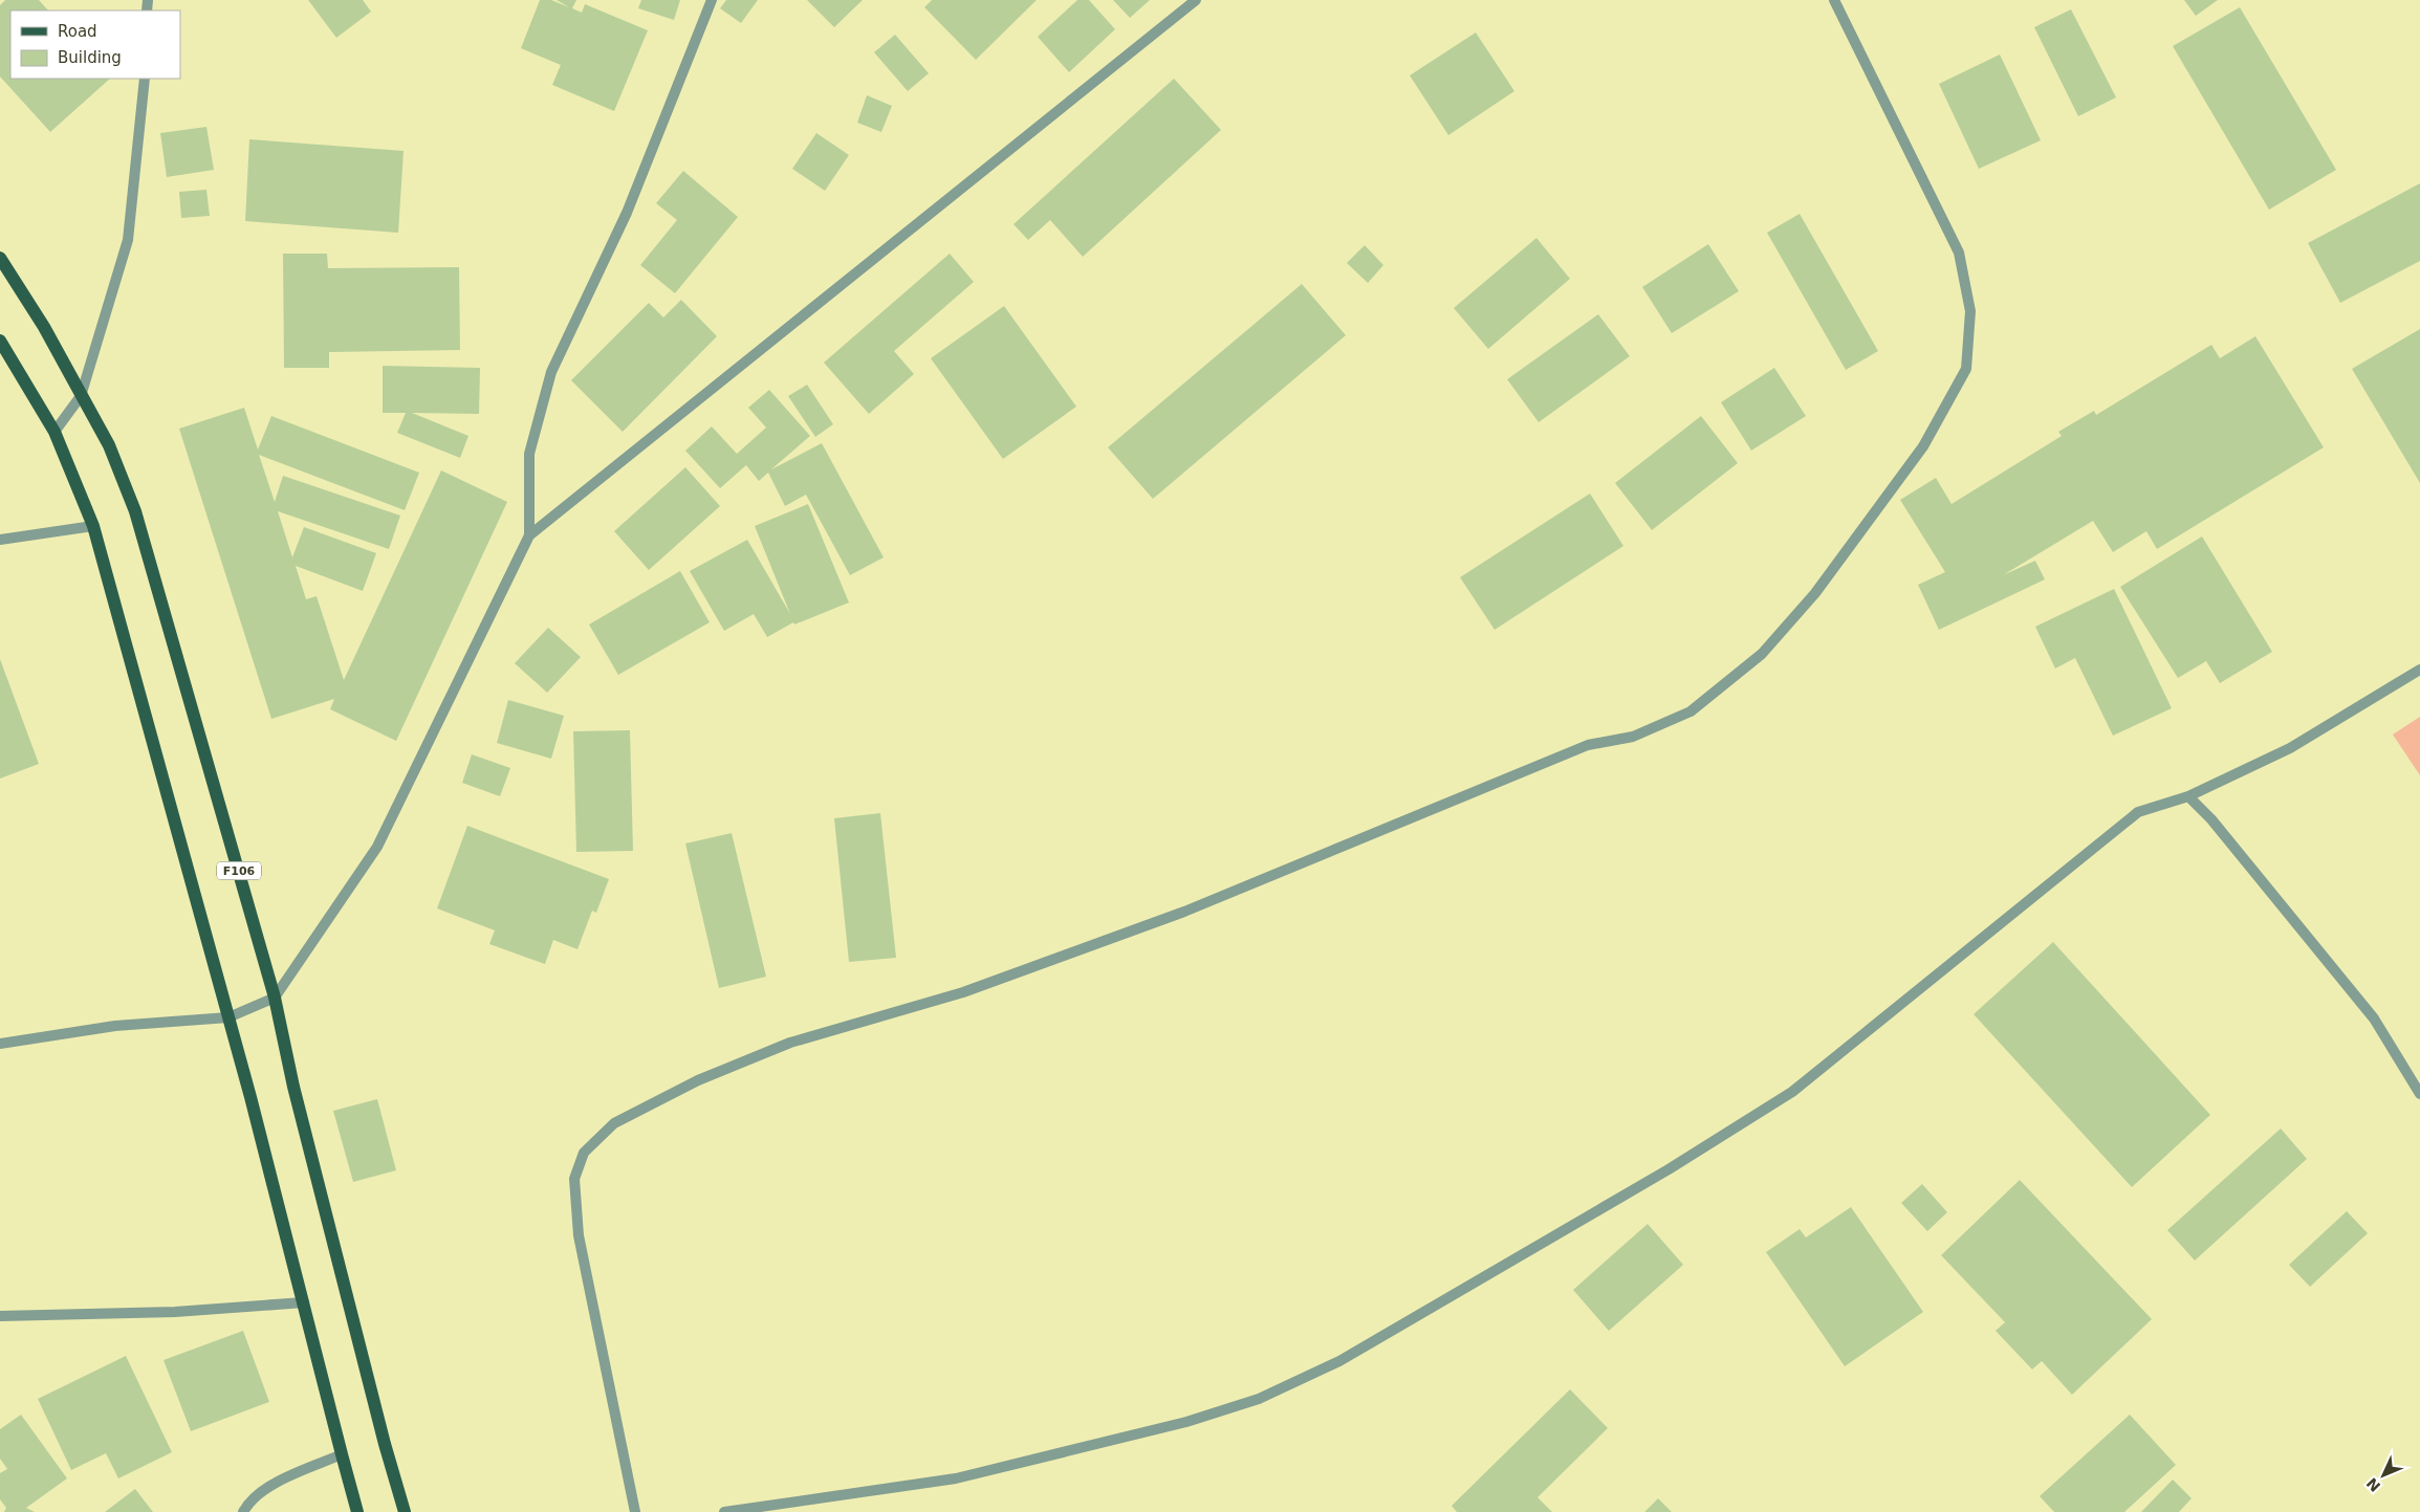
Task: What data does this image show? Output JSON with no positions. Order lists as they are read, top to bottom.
{
  "streets": {
    "main road": ["F106"]
  },
  "legend": ["Road", "Building"],
  "north": "bottom left"
}
